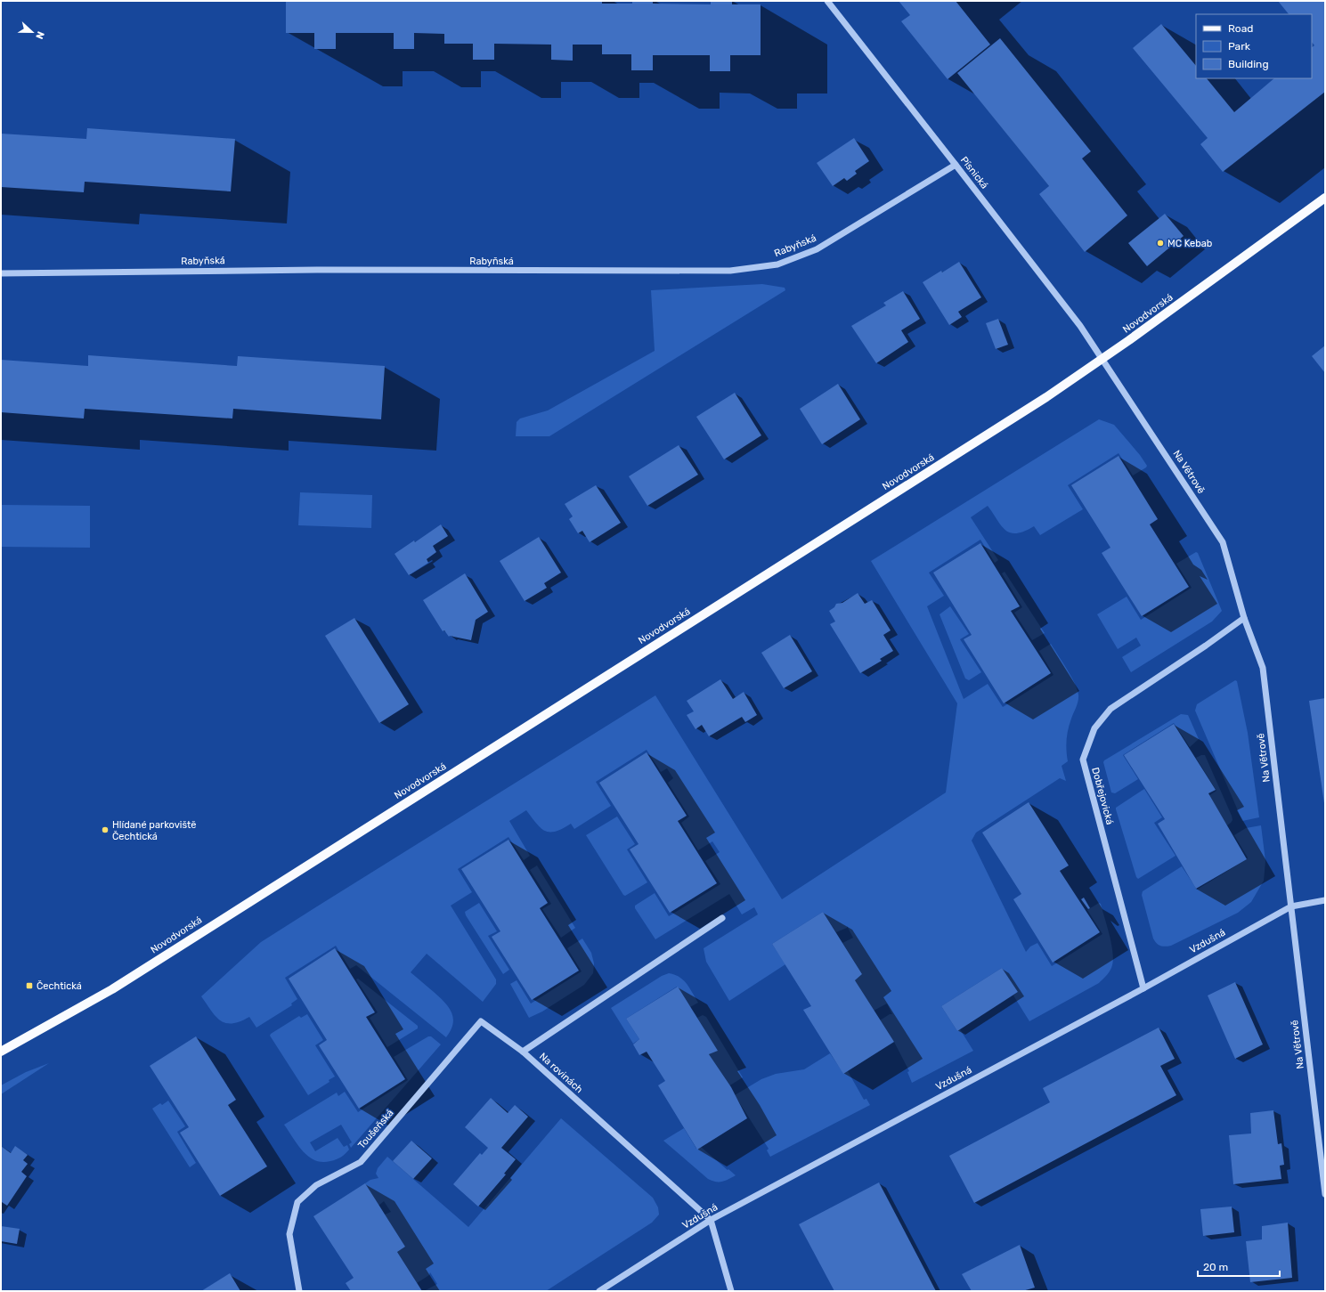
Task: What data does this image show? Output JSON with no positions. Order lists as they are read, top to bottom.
{
  "streets": {
    "main road": ["Novodvorská"],
    "street": [
      "Písnická",
      "Rabyňská",
      "Na Větrově",
      "Dobřejovická",
      "Vzdušná",
      "Na rovinách",
      "Toušeňská"
    ]
  },
  "crossings": [
    ["Písnická", "Rabyňská"],
    ["Písnická", "Novodvorská"],
    ["Písnická", "Na Větrově"],
    ["Novodvorská", "Na Větrově"],
    ["Na Větrově", "Dobřejovická"],
    ["Na Větrově", "Vzdušná"],
    ["Dobřejovická", "Vzdušná"],
    ["Vzdušná", "Na rovinách"],
    ["Na rovinách", "Toušeňská"]
  ],
  "places": {
    "other": ["MC Kebab", "Hlídané parkoviště Čechtická"],
    "transit": ["Čechtická"]
  },
  "legend": ["Road", "Park", "Building"],
  "scale_bar": "20 m",
  "north": "right"
}
